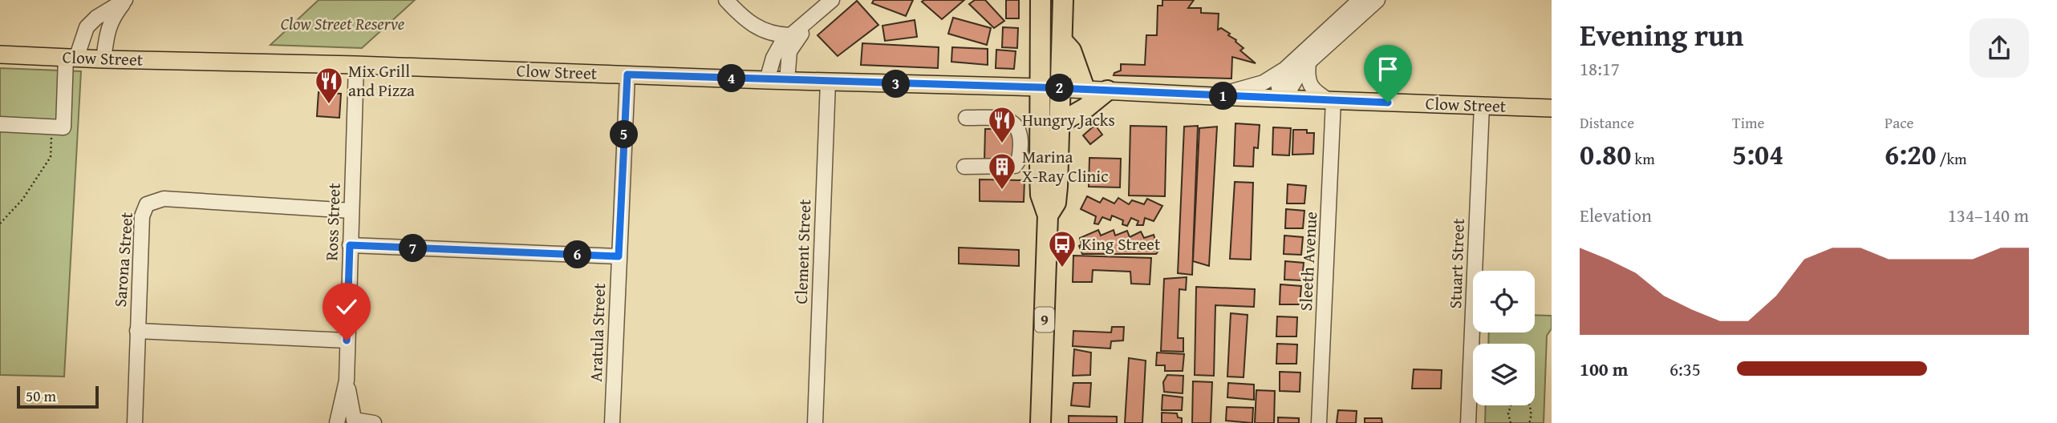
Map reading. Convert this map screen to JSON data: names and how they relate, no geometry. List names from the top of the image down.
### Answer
{
  "streets": {
    "highway": ["9"],
    "main road": ["Clow Street"],
    "street": [
      "Ross Street",
      "Clement Street",
      "Sarona Street",
      "Sleeth Avenue",
      "Stuart Street",
      "Aratula Street"
    ]
  },
  "crossings": [
    ["Clow Street", "Ross Street"],
    ["Clow Street", "Clement Street"],
    ["Clow Street", "Sleeth Avenue"],
    ["Clow Street", "Stuart Street"],
    ["Clow Street", "9"],
    ["Clow Street", "Aratula Street"],
    ["Ross Street", "Sarona Street"]
  ],
  "parks": ["Clow Street Reserve"],
  "places": {
    "restaurant": ["Mix Grill and Pizza", "Hungry Jacks"],
    "building": ["Marina X-Ray Clinic"],
    "bus stop": ["King Street"]
  },
  "scale_bar": "50 m",
  "page": {
    "heading": ["Evening run", "18:17"],
    "pins": [
      "4",
      "3",
      "2",
      "1",
      "5",
      "7",
      "6"
    ],
    "stats": [
      ["Distance", "0.80 km"],
      ["Time", "5:04"],
      ["Pace", "6:20 /km"]
    ],
    "chart": ["Elevation", "134–140 m"],
    "list": [
      {
        "name": "100 m",
        "note": "6:35"
      }
    ],
    "scale": "50 m"
  }
}
